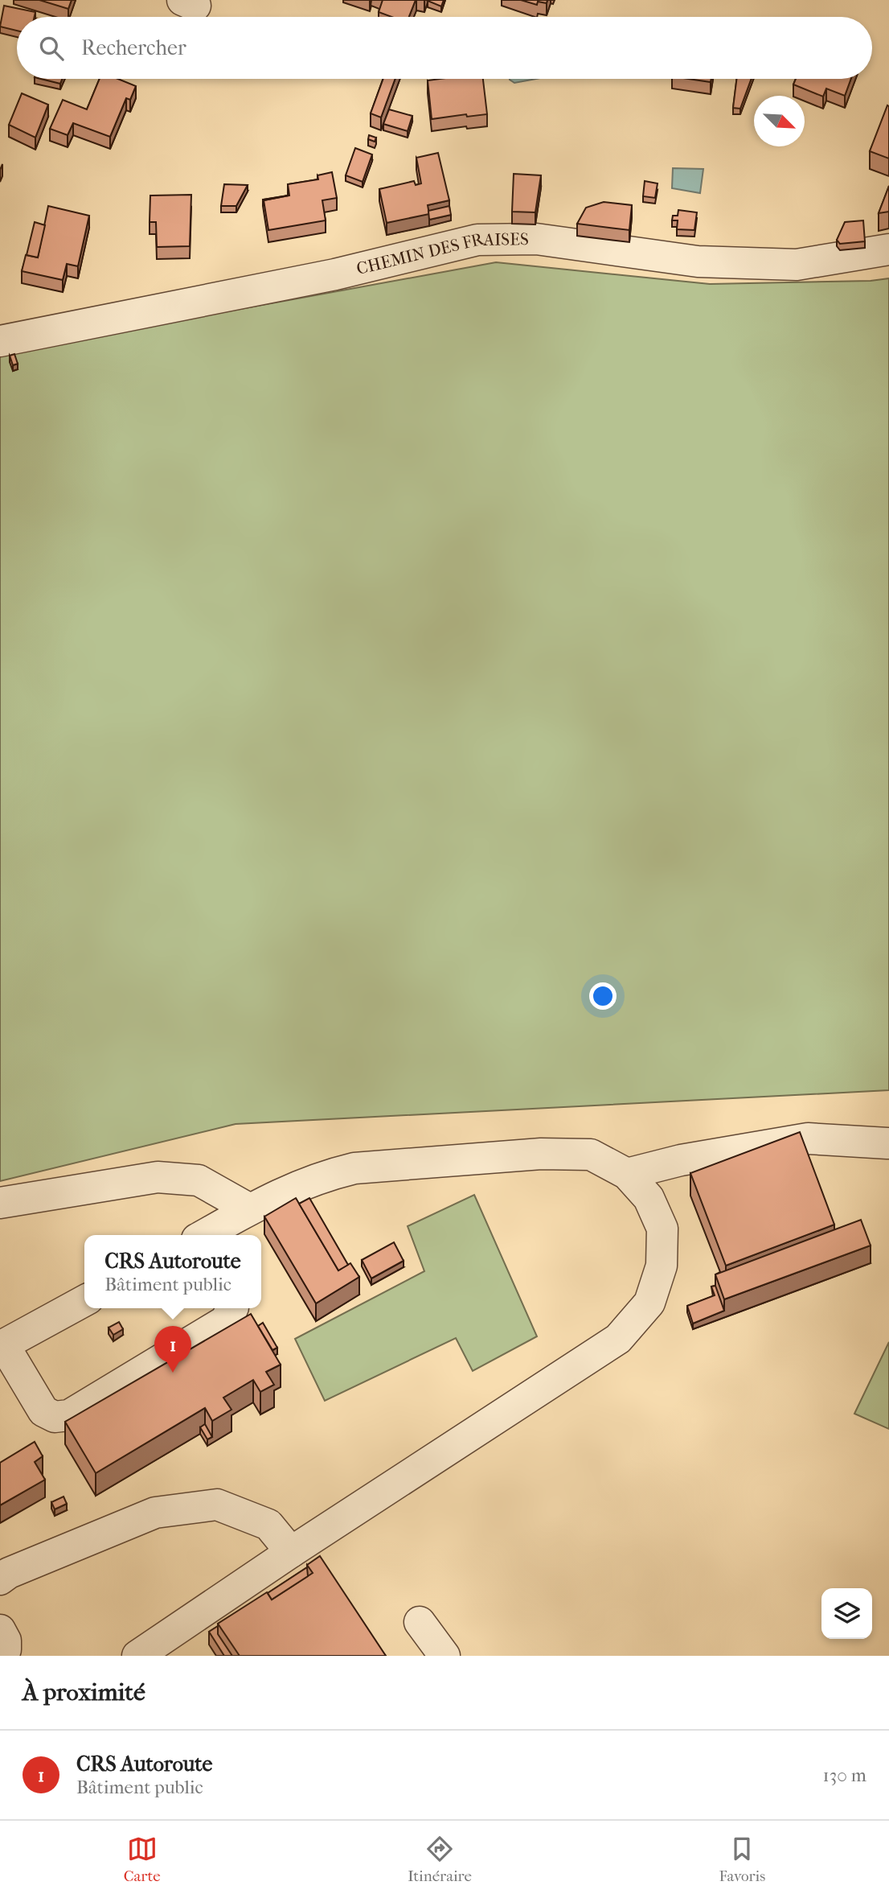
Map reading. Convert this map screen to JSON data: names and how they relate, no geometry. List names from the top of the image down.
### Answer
{
  "streets": {
    "street": ["CHEMIN DES FRAISES"]
  },
  "north": "bottom right",
  "page": {
    "search": "Rechercher",
    "popup": ["CRS Autoroute", "Bâtiment public"],
    "pins": "1",
    "heading": "À proximité",
    "list": [
      {
        "mark": "1",
        "name": "CRS Autoroute",
        "note": "Bâtiment public",
        "value": "130 m"
      }
    ],
    "nav": ["Carte", "Itinéraire", "Favoris"]
  }
}
